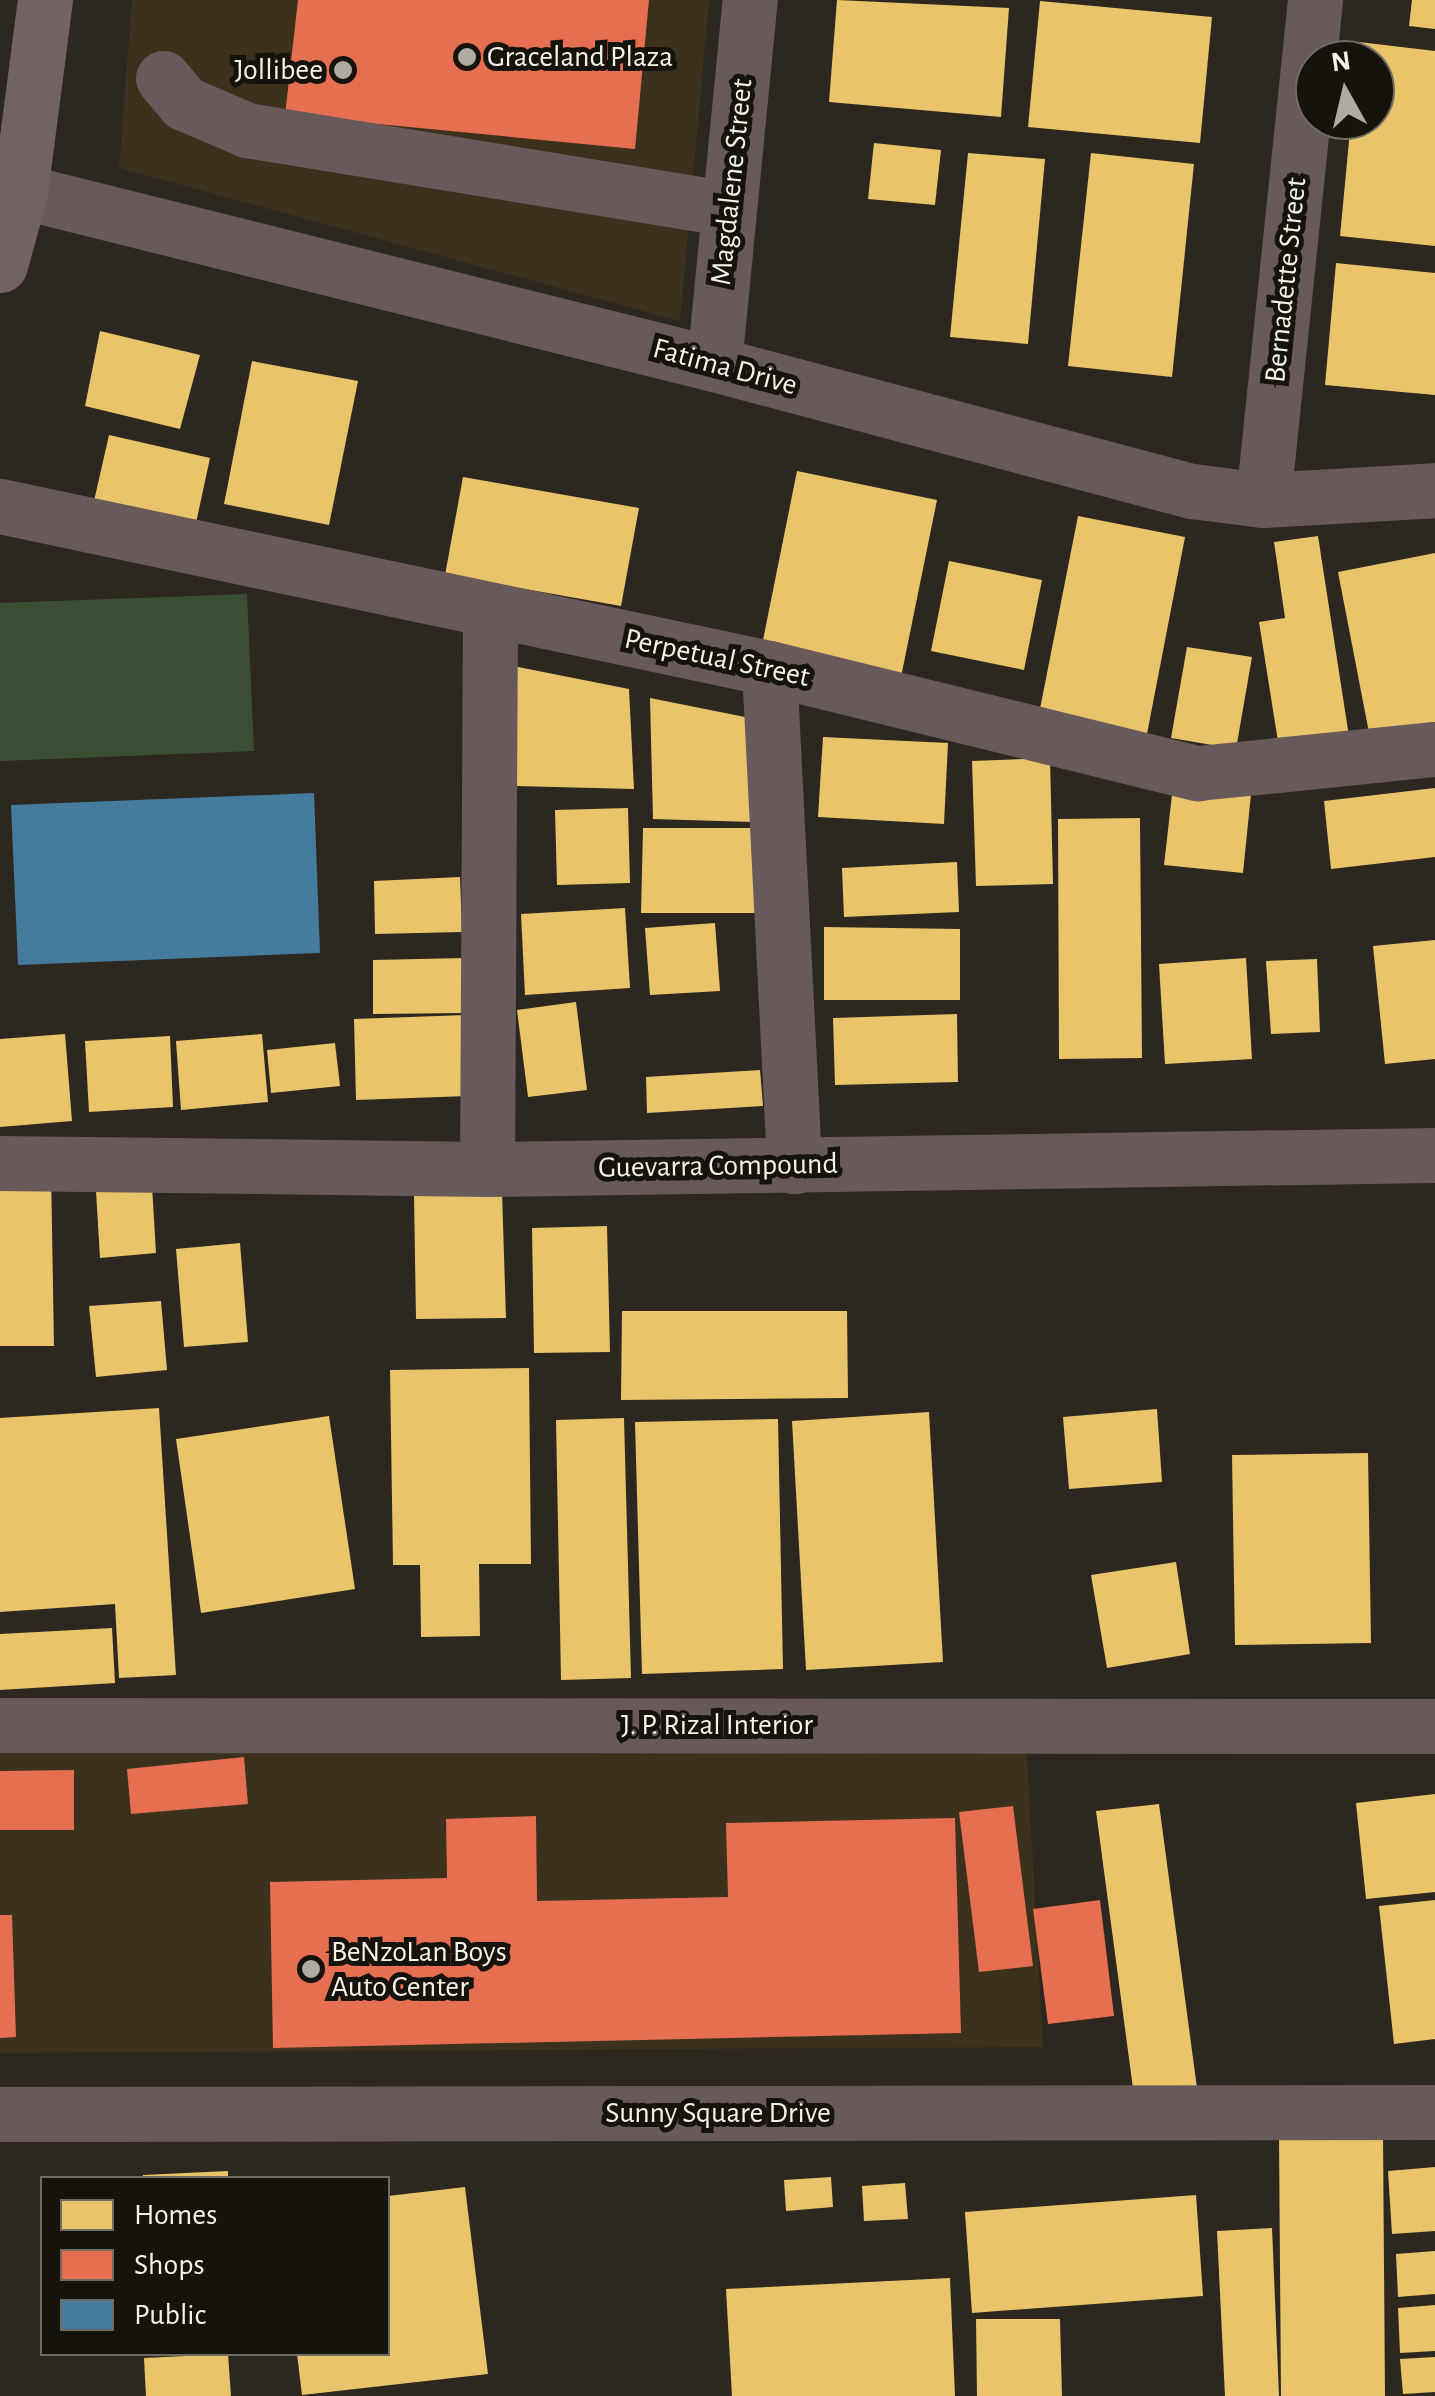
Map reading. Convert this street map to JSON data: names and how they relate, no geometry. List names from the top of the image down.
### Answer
{
  "streets": {
    "street": [
      "Magdalene Street",
      "Bernadette Street",
      "Fatima Drive",
      "Perpetual Street",
      "Guevarra Compound",
      "J. P. Rizal Interior",
      "Sunny Square Drive"
    ]
  },
  "crossings": [
    ["Magdalene Street", "Fatima Drive"],
    ["Bernadette Street", "Fatima Drive"]
  ],
  "places": ["Graceland Plaza", "Jollibee", "BeNzoLan Boys Auto Center"],
  "legend": ["Homes", "Shops", "Public"],
  "north": "top"
}
